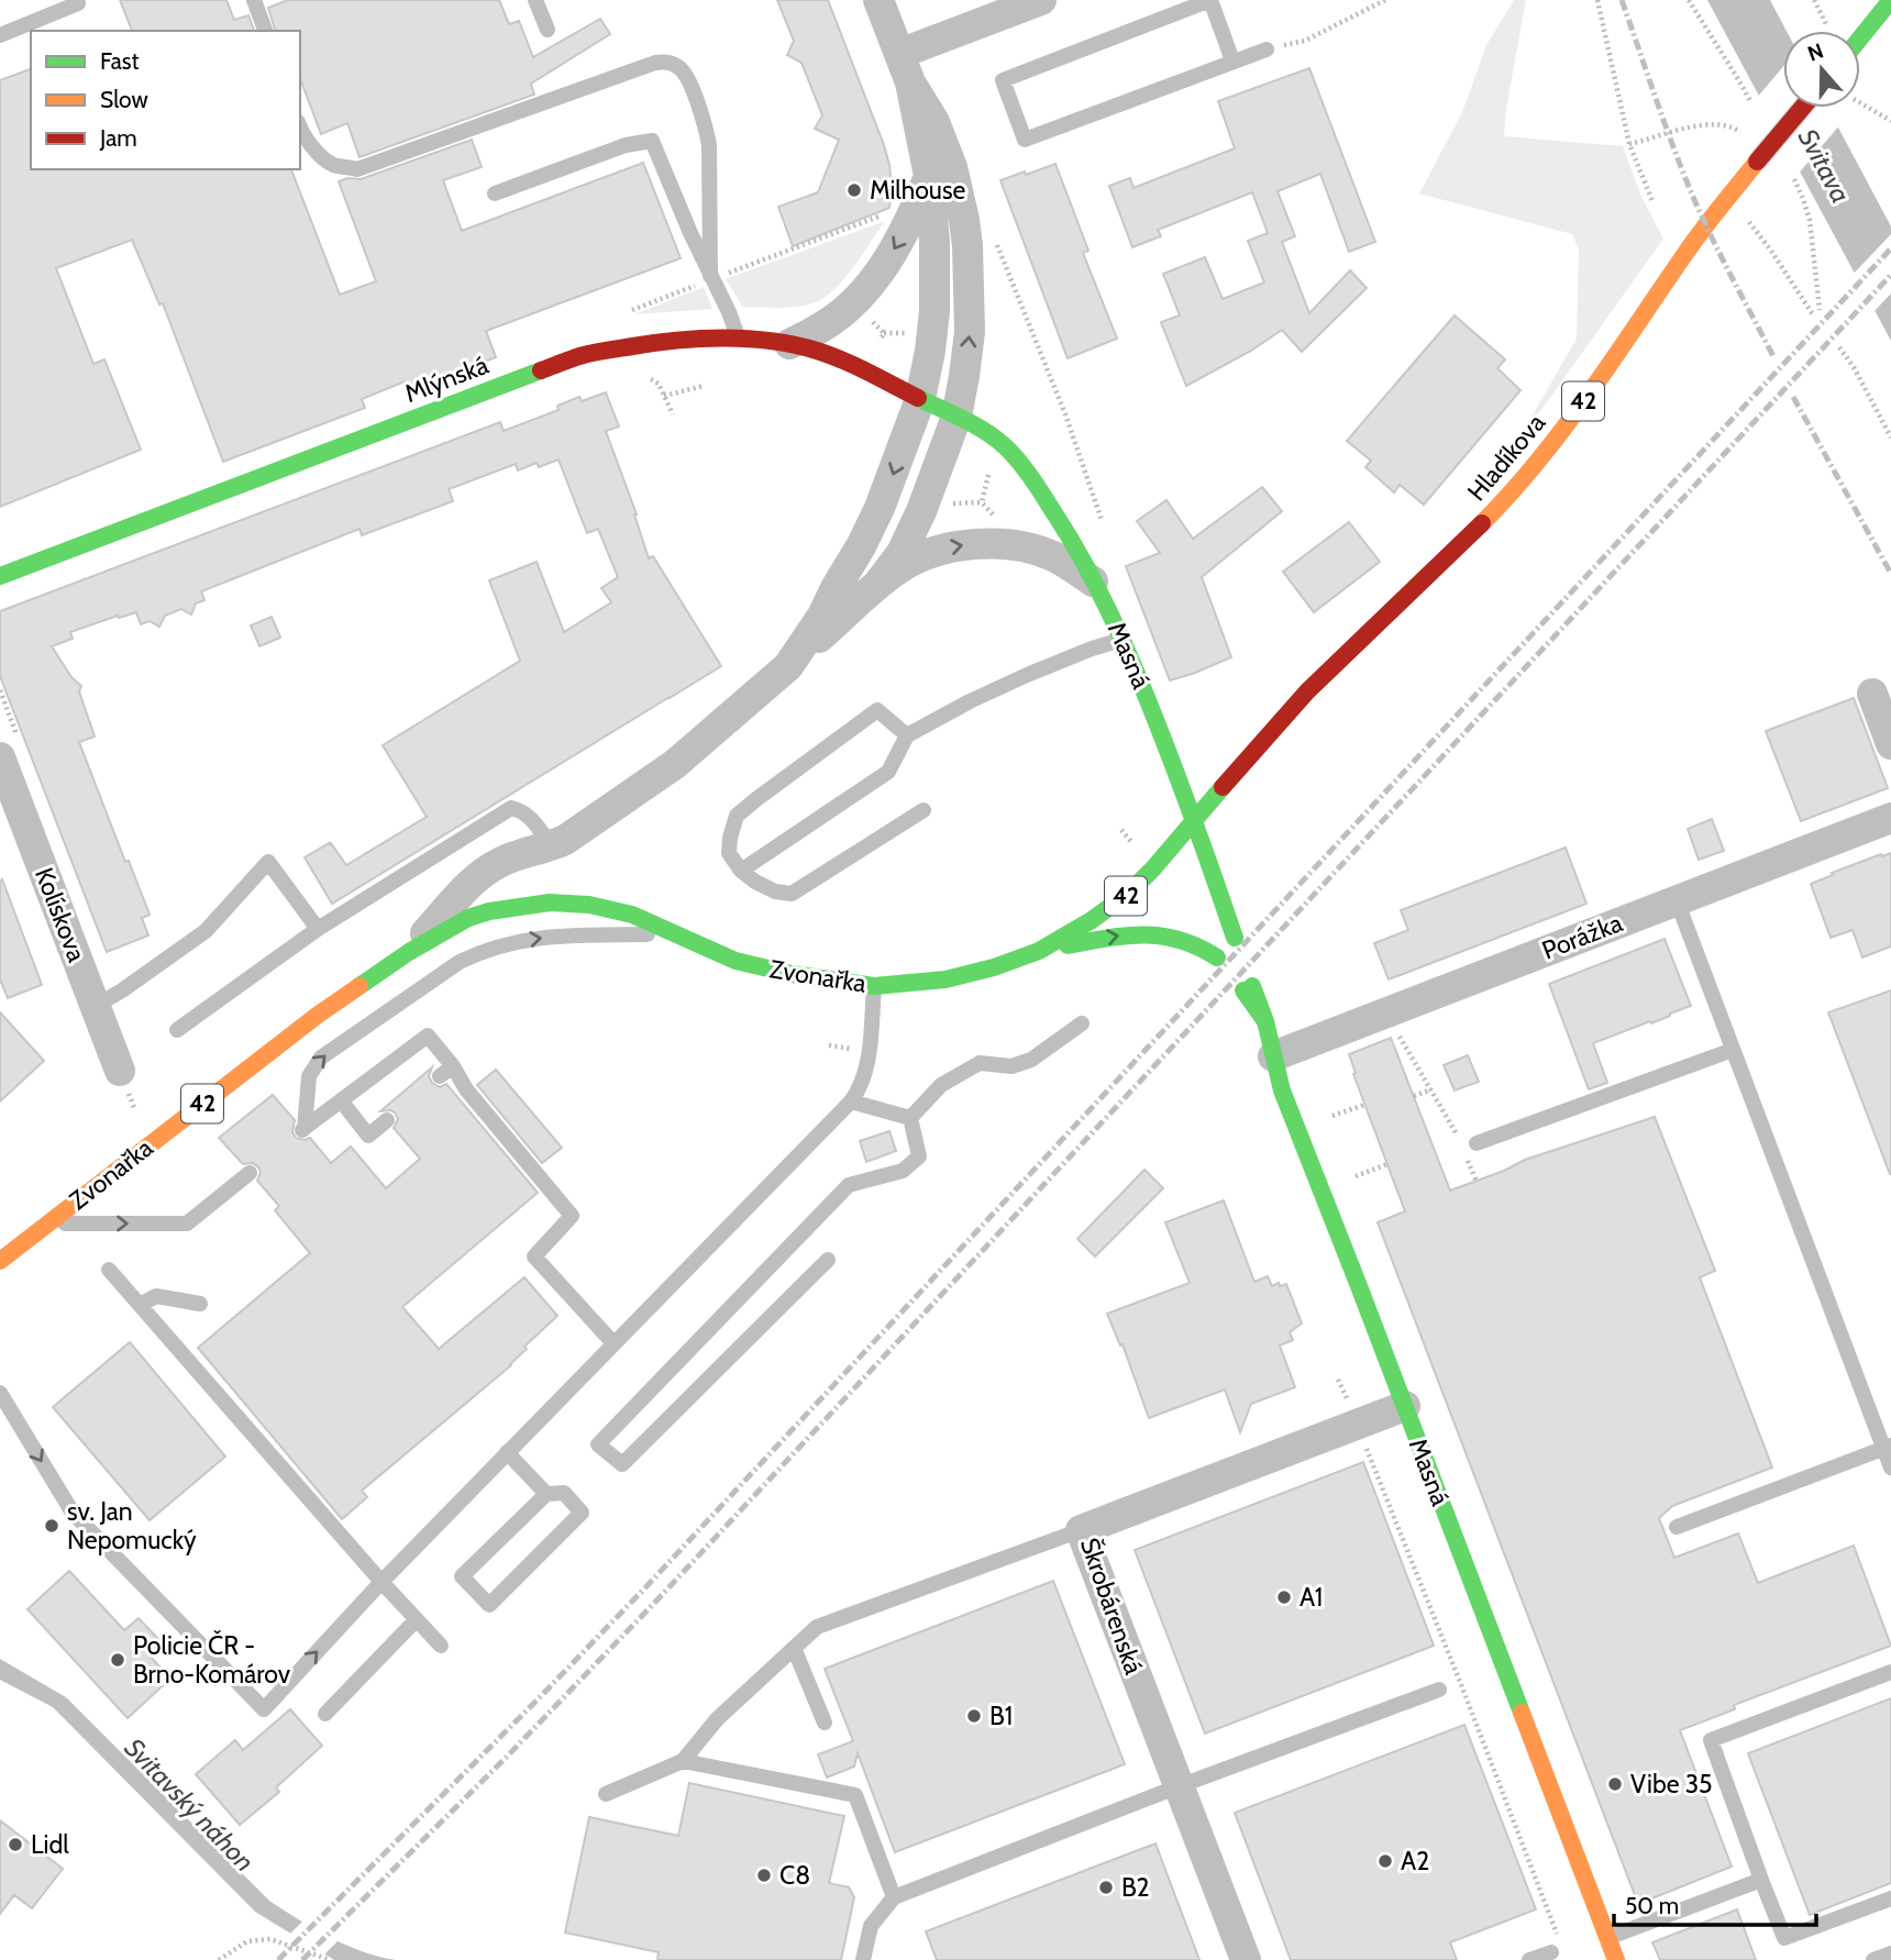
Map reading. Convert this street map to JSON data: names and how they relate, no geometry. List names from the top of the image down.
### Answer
{
  "streets": {
    "main road": [
      "Mlýnská",
      "42",
      "Hladíkova",
      "Masná",
      "Zvonařka"
    ],
    "street": ["Kolískova", "Porážka", "Škrobárenská"]
  },
  "crossings": [
    ["Mlýnská", "Masná"],
    ["Mlýnská", "Zvonařka"],
    ["Hladíkova", "Masná"],
    ["Hladíkova", "Zvonařka"],
    ["Masná", "Porážka"],
    ["Masná", "Zvonařka"],
    ["Masná", "Škrobárenská"]
  ],
  "water": ["Svitava", "Svitavský náhon"],
  "places": [
    "Milhouse",
    "sv. Jan Nepomucký",
    "A1",
    "Policie ČR - Brno-Komárov",
    "B1",
    "Vibe 35",
    "Lidl",
    "A2",
    "C8",
    "B2"
  ],
  "legend": ["Fast", "Slow", "Jam"],
  "scale_bar": "50 m",
  "north": "top"
}
